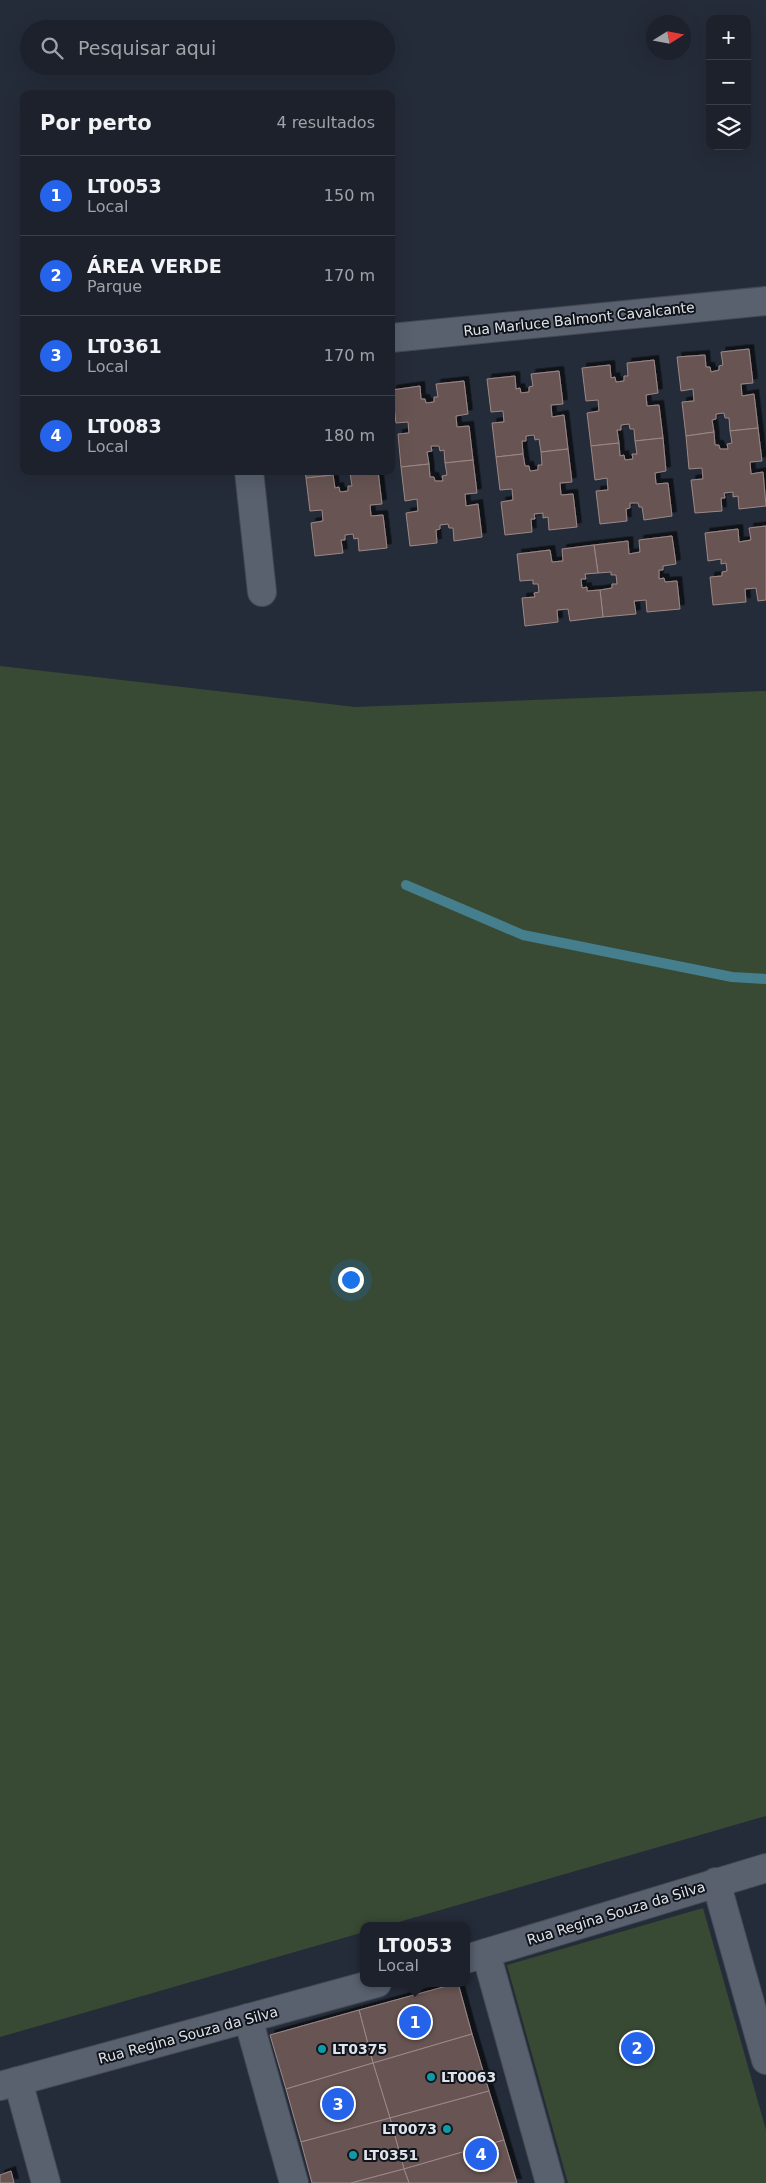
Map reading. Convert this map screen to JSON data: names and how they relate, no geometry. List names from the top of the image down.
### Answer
{
  "streets": {
    "street": ["Rua Marluce Balmont Cavalcante", "Rua Regina Souza da Silva"]
  },
  "places": [
    "LT0375",
    "LT0063",
    "LT0073",
    "LT0351"
  ],
  "north": "right",
  "page": {
    "map_buttons": ["+", "−"],
    "search": "Pesquisar aqui",
    "heading": ["Por perto", "4 resultados"],
    "list": [
      {
        "mark": "1",
        "name": "LT0053",
        "note": "Local",
        "value": "150 m"
      },
      {
        "mark": "2",
        "name": "ÁREA VERDE",
        "note": "Parque",
        "value": "170 m"
      },
      {
        "mark": "3",
        "name": "LT0361",
        "note": "Local",
        "value": "170 m"
      },
      {
        "mark": "4",
        "name": "LT0083",
        "note": "Local",
        "value": "180 m"
      }
    ],
    "popup": ["LT0053", "Local"],
    "pins": [
      "1",
      "2",
      "3",
      "4"
    ]
  }
}
